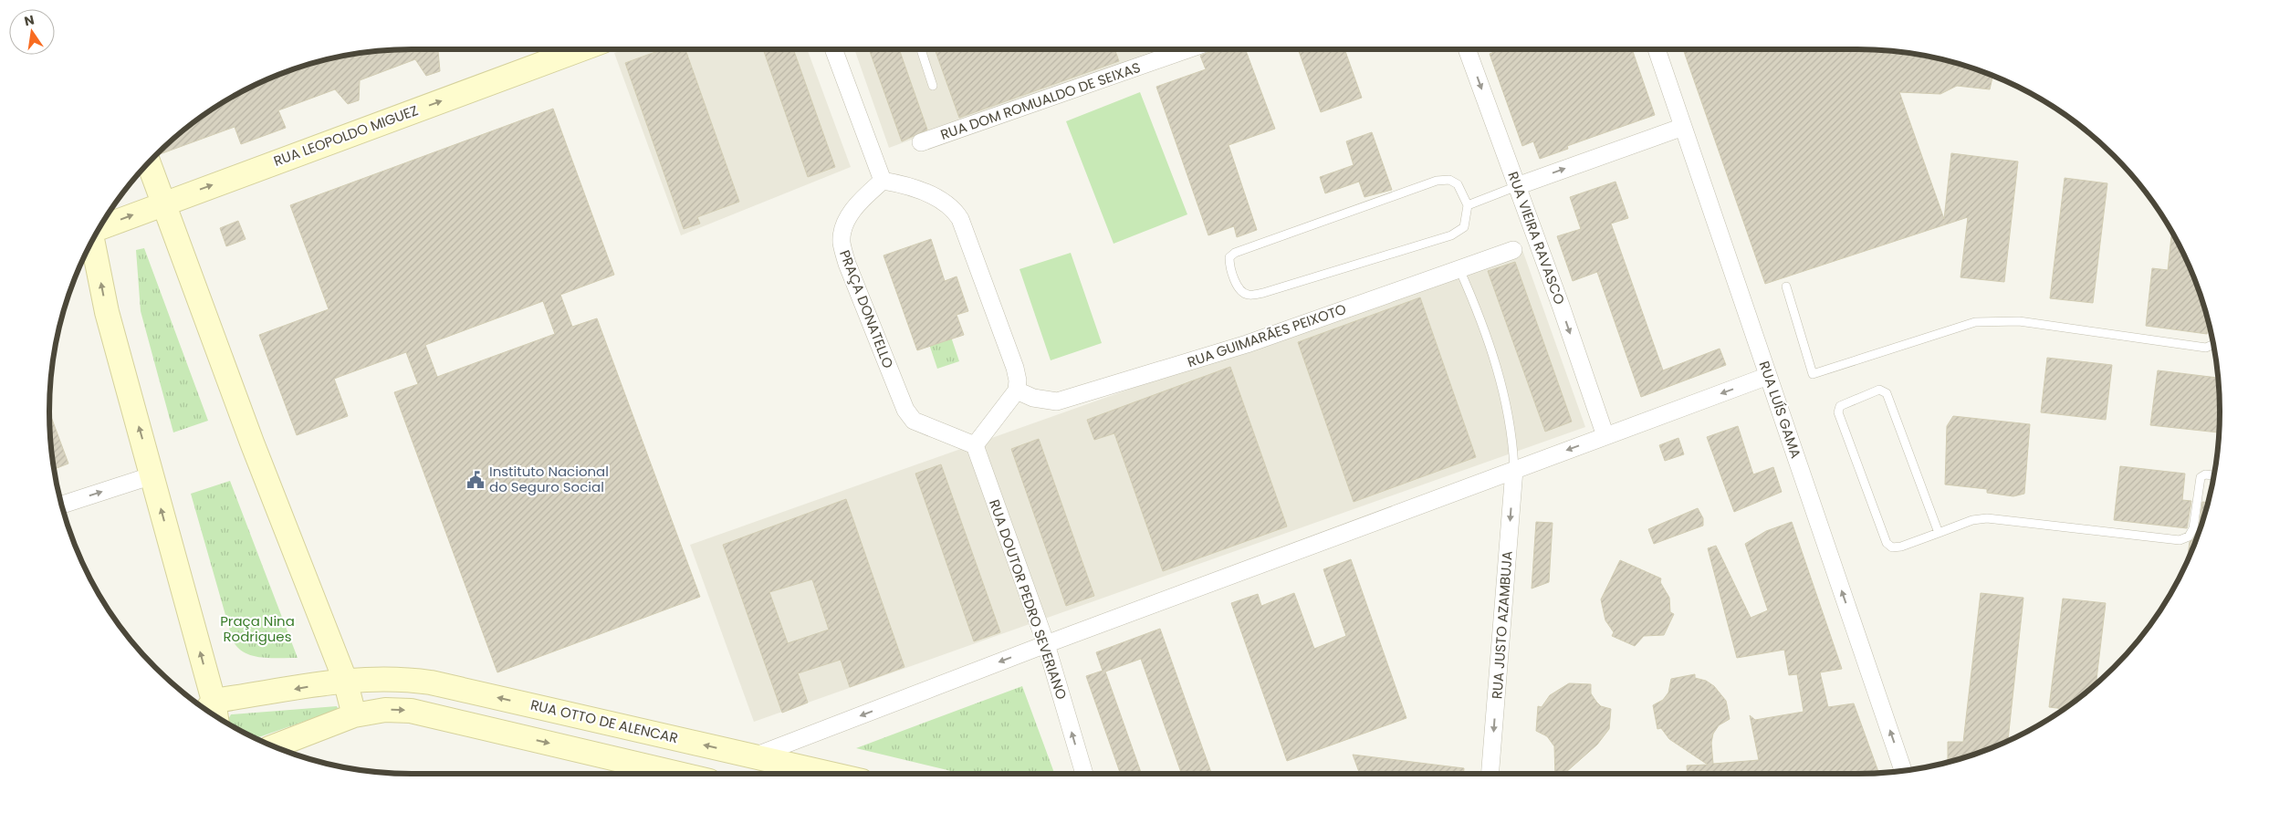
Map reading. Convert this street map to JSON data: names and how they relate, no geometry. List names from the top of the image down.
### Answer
{
  "streets": {
    "main road": ["RUA LEOPOLDO MIGUEZ", "RUA OTTO DE ALENCAR"],
    "street": [
      "RUA DOM ROMUALDO DE SEIXAS",
      "RUA VIEIRA RAVASCO",
      "PRAÇA DONATELLO",
      "RUA GUIMARÃES PEIXOTO",
      "RUA LUÍS GAMA",
      "RUA DOUTOR PEDRO SEVERIANO",
      "RUA JUSTO AZAMBUJA"
    ]
  },
  "crossings": [
    ["PRAÇA DONATELLO", "RUA DOUTOR PEDRO SEVERIANO"]
  ],
  "one_way": [
    "RUA LEOPOLDO MIGUEZ",
    "RUA VIEIRA RAVASCO",
    "RUA LUÍS GAMA",
    "RUA DOUTOR PEDRO SEVERIANO",
    "RUA JUSTO AZAMBUJA"
  ],
  "parks": ["Praça Nina Rodrigues"],
  "places": {
    "public building": ["Instituto Nacional do Seguro Social"]
  },
  "north": "top"
}
